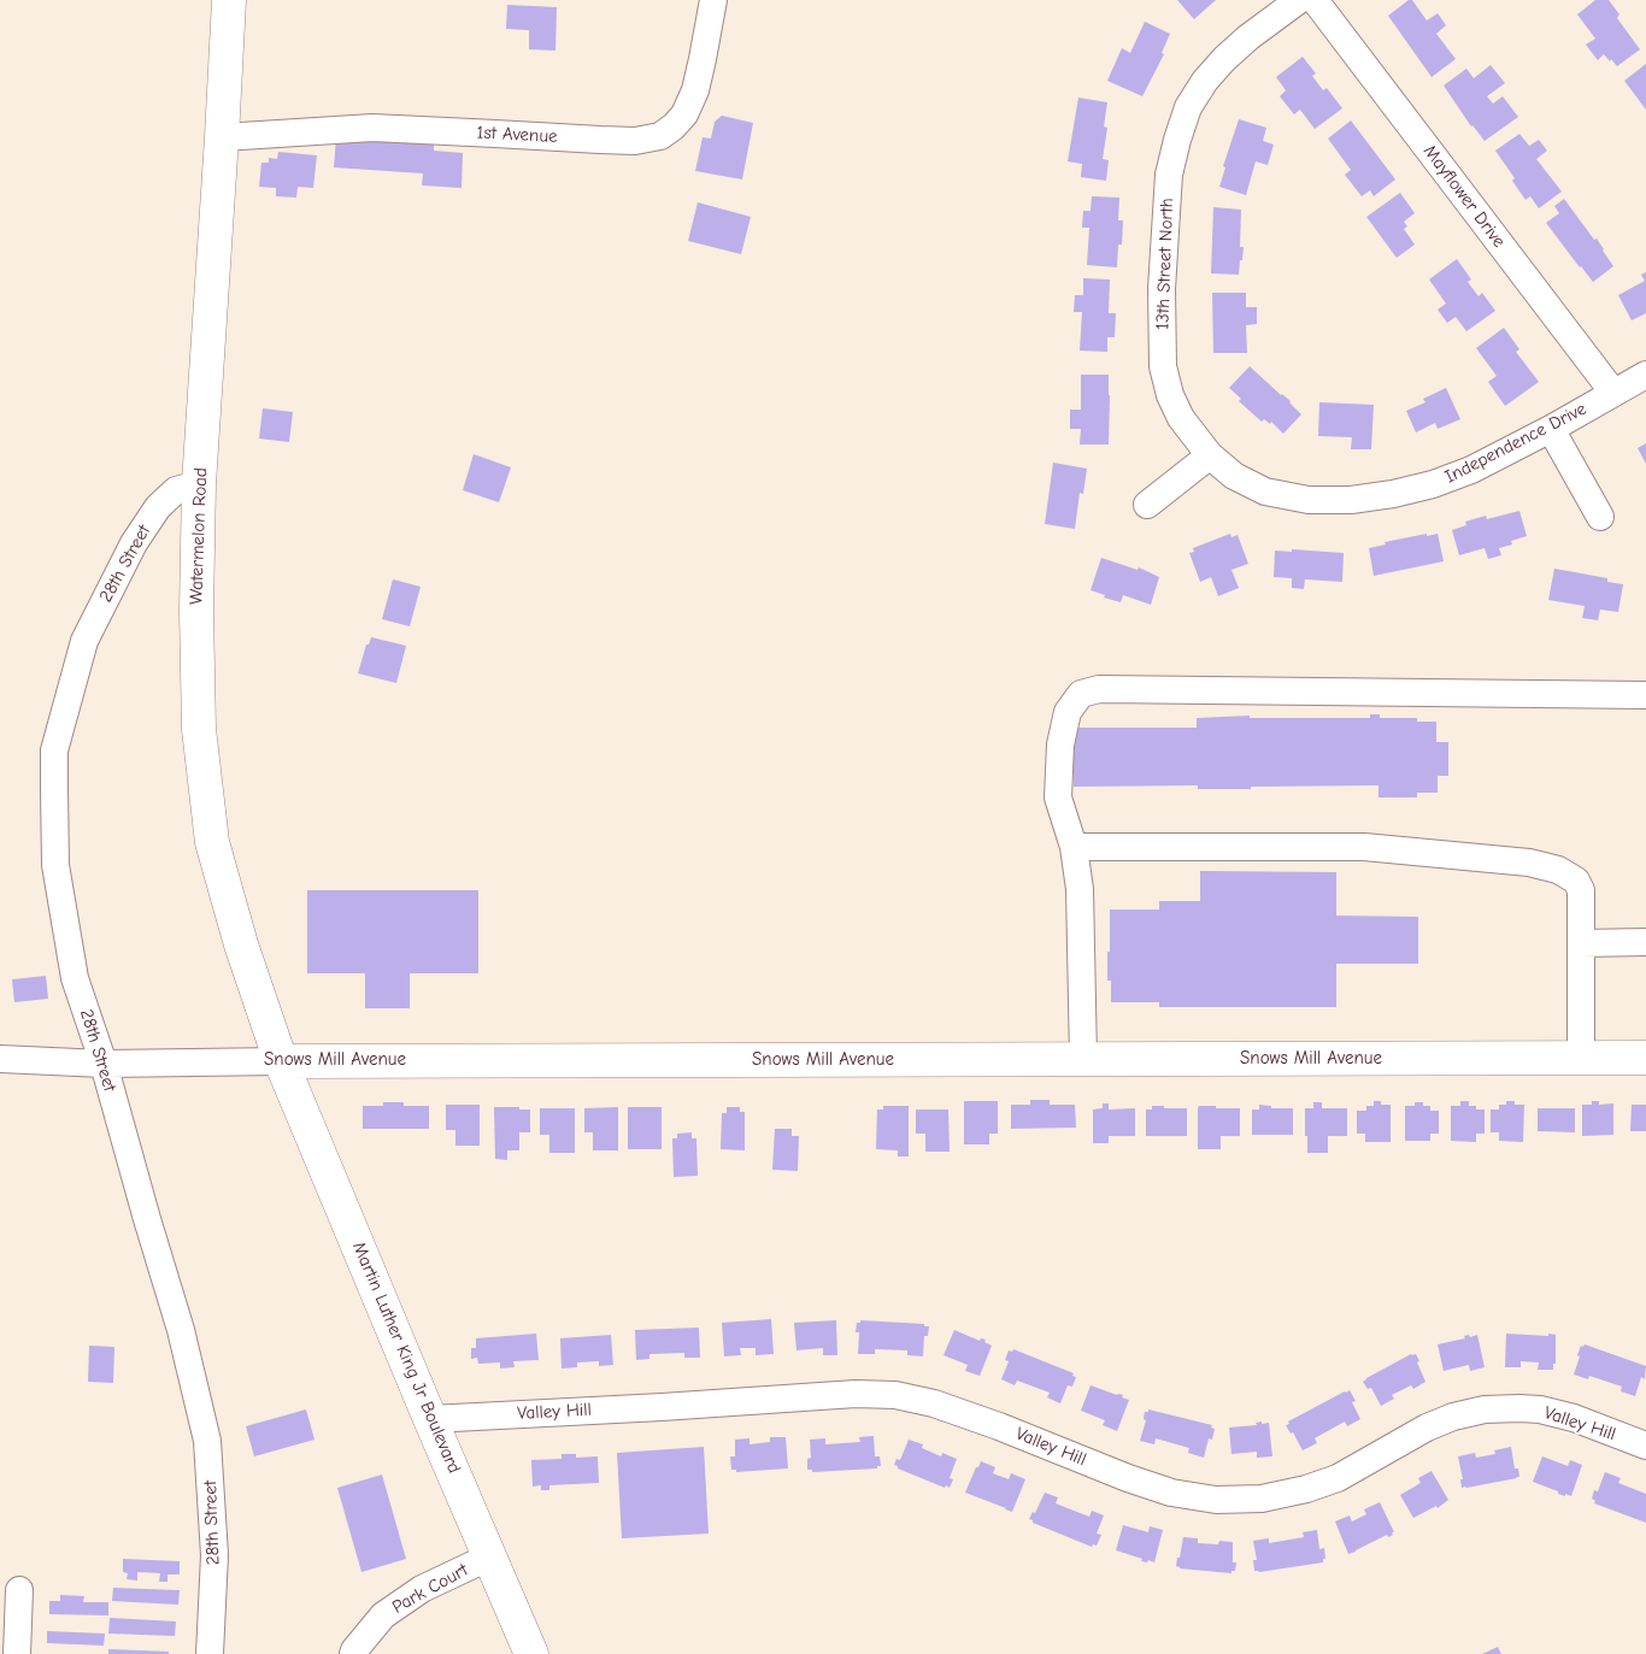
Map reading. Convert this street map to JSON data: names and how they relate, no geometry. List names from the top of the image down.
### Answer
{
  "streets": {
    "main road": ["Watermelon Road", "Snows Mill Avenue", "Martin Luther King Jr Boulevard"],
    "street": [
      "1st Avenue",
      "Mayflower Drive",
      "13th Street North",
      "Independence Drive",
      "28th Street",
      "Valley Hill",
      "Park Court"
    ]
  },
  "crossings": [
    ["1st Avenue", "Watermelon Road"],
    ["Mayflower Drive", "Independence Drive"],
    ["13th Street North", "Independence Drive"],
    ["Watermelon Road", "28th Street"],
    ["Watermelon Road", "Snows Mill Avenue"],
    ["Watermelon Road", "Martin Luther King Jr Boulevard"],
    ["28th Street", "Snows Mill Avenue"],
    ["Snows Mill Avenue", "Martin Luther King Jr Boulevard"],
    ["Martin Luther King Jr Boulevard", "Valley Hill"],
    ["Martin Luther King Jr Boulevard", "Park Court"]
  ]
}
